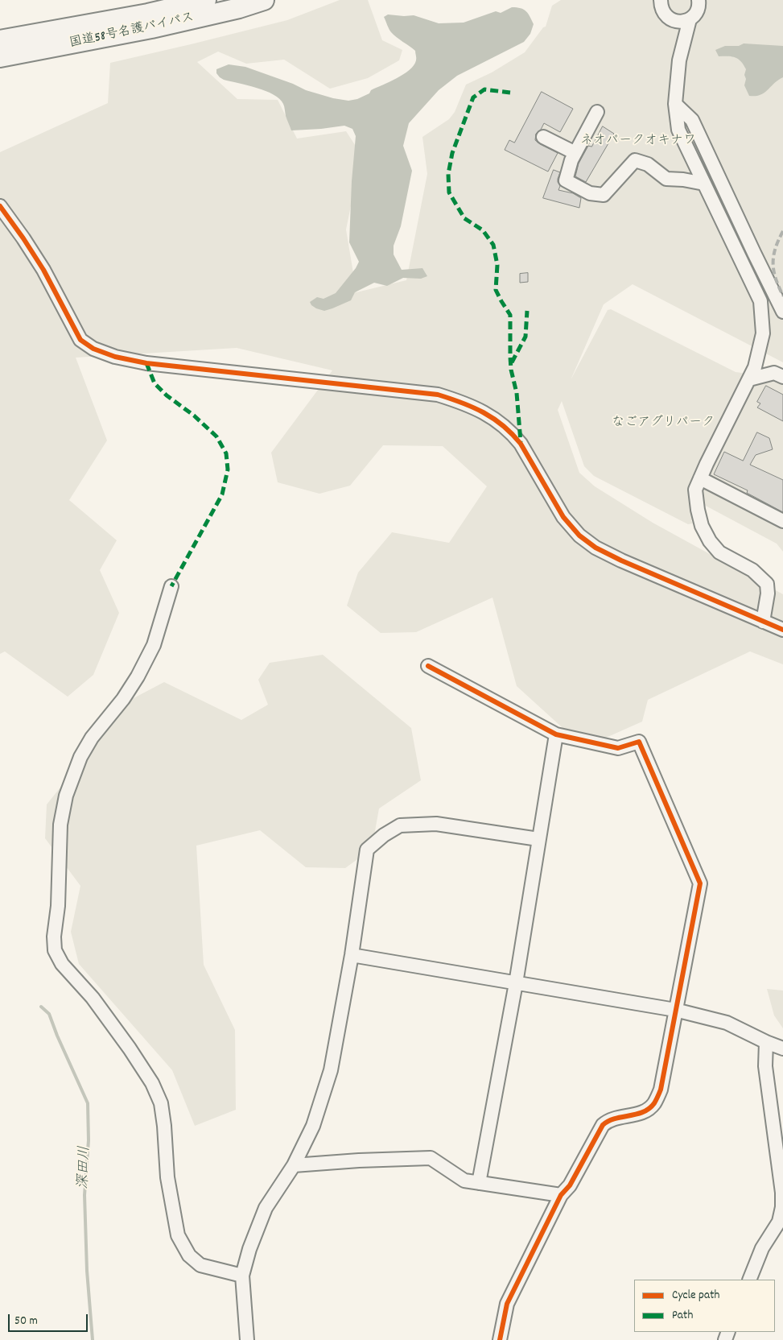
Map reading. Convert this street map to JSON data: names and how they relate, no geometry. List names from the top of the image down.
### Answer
{
  "streets": {
    "highway": ["国道58号名護バイパス"]
  },
  "water": ["深田川"],
  "parks": ["ネオパークオキナワ", "なごアグリパーク"],
  "legend": ["Cycle path", "Path"],
  "scale_bar": "50 m"
}
